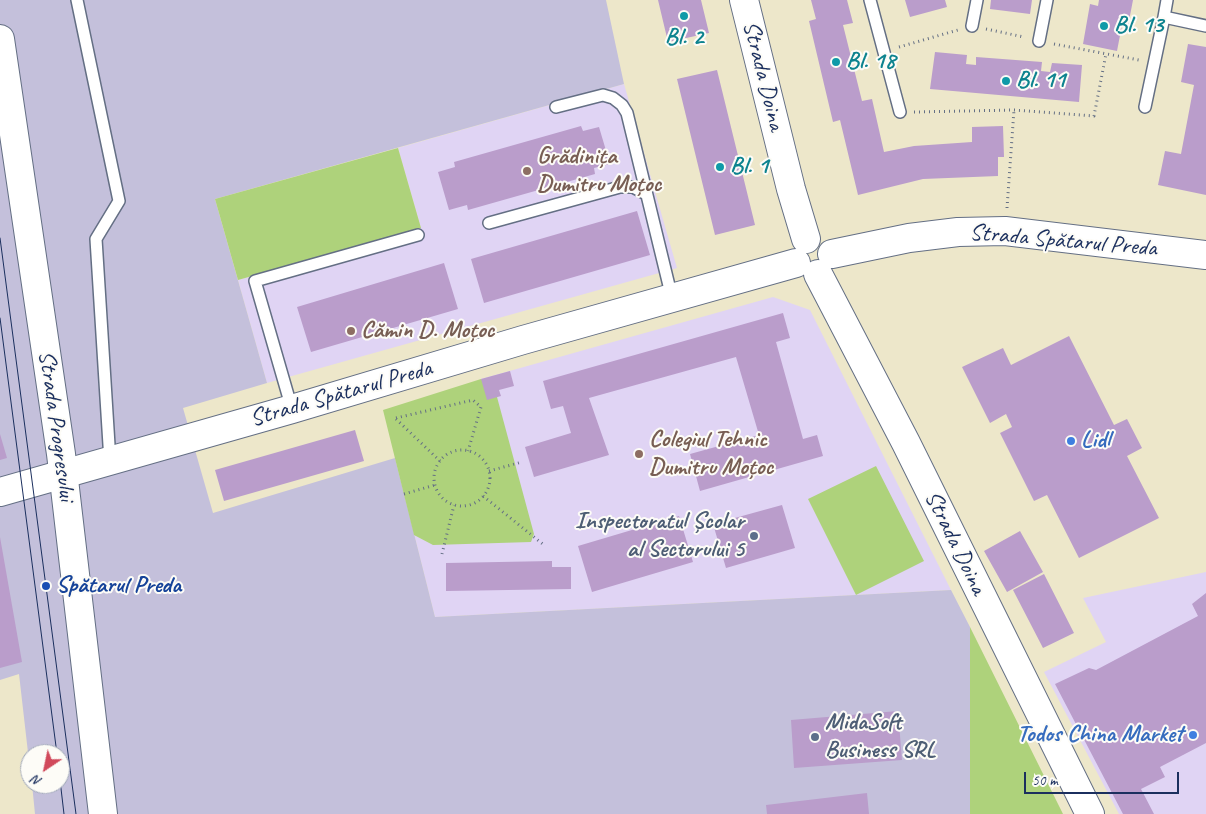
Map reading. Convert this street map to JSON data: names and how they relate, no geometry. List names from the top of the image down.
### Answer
{
  "streets": {
    "street": ["Strada Doina", "Strada Spătarul Preda", "Strada Progresului"]
  },
  "crossings": [
    ["Strada Doina", "Strada Spătarul Preda"],
    ["Strada Spătarul Preda", "Strada Progresului"]
  ],
  "places": [
    "Bl. 2",
    "Bl. 13",
    "Bl. 18",
    "Bl. 11",
    "Bl. 1",
    "Grădinița Dumitru Moțoc",
    "Cămin D. Moțoc",
    "Lidl",
    "Colegiul Tehnic Dumitru Moțoc",
    "Inspectoratul Școlar al Sectorului 5",
    "Spătarul Preda",
    "Todos China Market",
    "MidaSoft Business SRL"
  ],
  "scale_bar": "50 m",
  "north": "bottom left"
}
